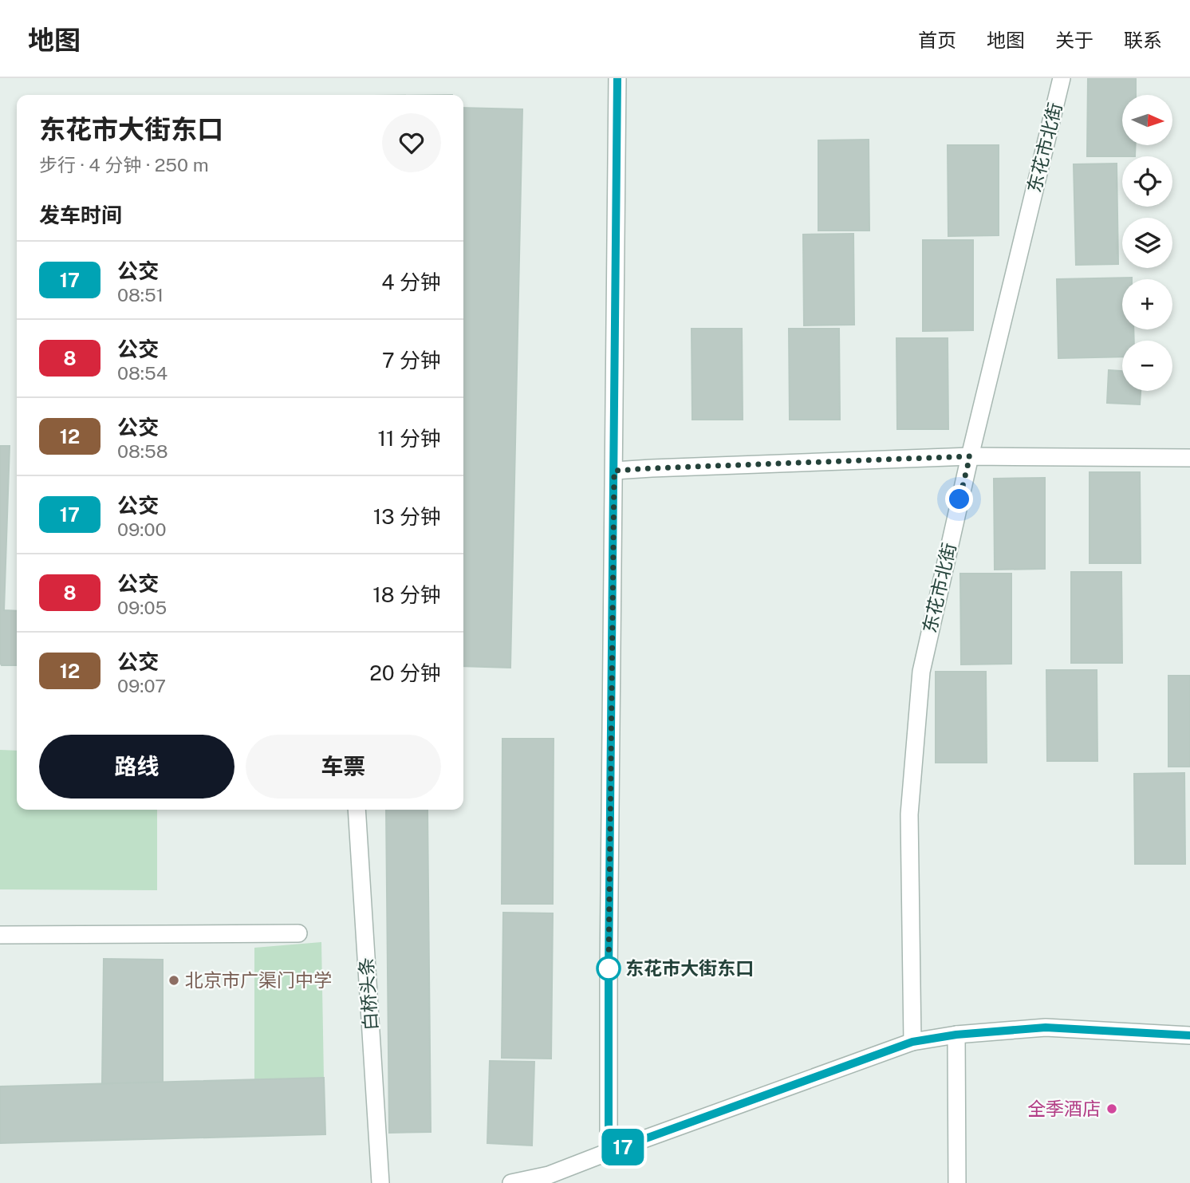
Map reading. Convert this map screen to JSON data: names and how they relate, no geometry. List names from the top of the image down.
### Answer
{
  "streets": {
    "street": ["东花市北街", "白桥头条"]
  },
  "places": ["东花市大街东口", "北京市广渠门中学", "全季酒店"],
  "lines": ["bus line 17"],
  "north": "right",
  "page": {
    "header": "地图",
    "nav": [
      "首页",
      "地图",
      "关于",
      "联系"
    ],
    "on_map": "17",
    "map_buttons": ["+", "−"],
    "heading": [
      ["东花市大街东口", "步行 · 4 分钟 · 250 m"],
      "发车时间"
    ],
    "list": [
      {
        "mark": "17",
        "name": "公交",
        "note": "08:51",
        "value": "4 分钟"
      },
      {
        "mark": "8",
        "name": "公交",
        "note": "08:54",
        "value": "7 分钟"
      },
      {
        "mark": "12",
        "name": "公交",
        "note": "08:58",
        "value": "11 分钟"
      },
      {
        "mark": "17",
        "name": "公交",
        "note": "09:00",
        "value": "13 分钟"
      },
      {
        "mark": "8",
        "name": "公交",
        "note": "09:05",
        "value": "18 分钟"
      },
      {
        "mark": "12",
        "name": "公交",
        "note": "09:07",
        "value": "20 分钟"
      }
    ],
    "buttons": ["路线", "车票"]
  }
}
